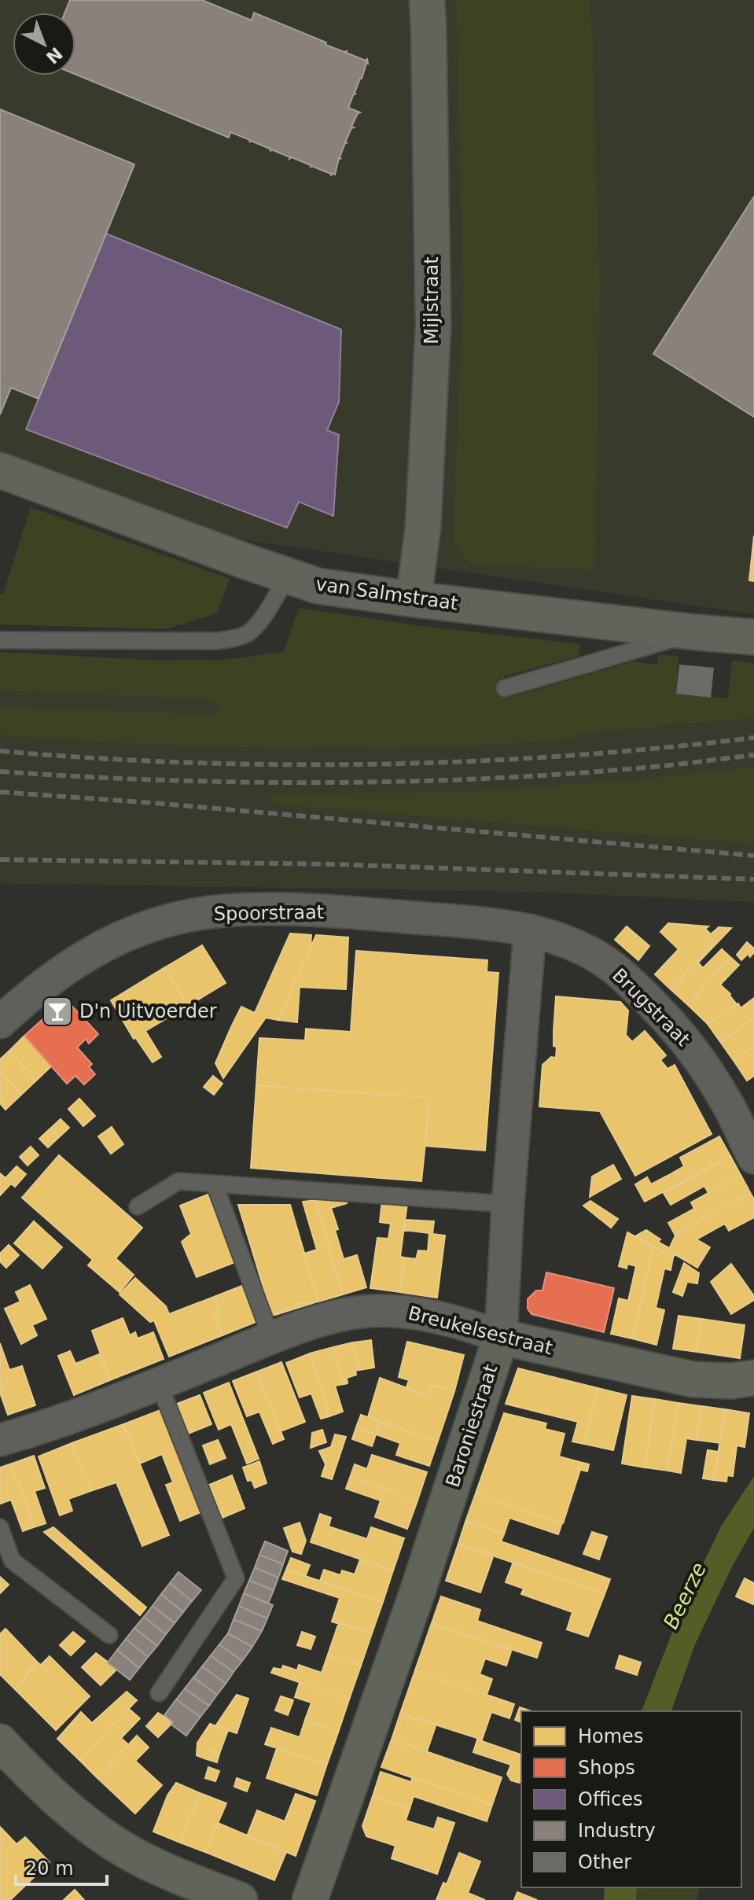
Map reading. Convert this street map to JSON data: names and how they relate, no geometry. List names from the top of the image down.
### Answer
{
  "streets": {
    "street": [
      "Mijlstraat",
      "van Salmstraat",
      "Spoorstraat",
      "Brugstraat",
      "Breukelsestraat",
      "Baroniestraat"
    ]
  },
  "crossings": [
    ["Mijlstraat", "van Salmstraat"],
    ["Spoorstraat", "Brugstraat"],
    ["Spoorstraat", "Baroniestraat"],
    ["Brugstraat", "Baroniestraat"],
    ["Breukelsestraat", "Baroniestraat"]
  ],
  "water": ["Beerze"],
  "places": {
    "bar": ["D'n Uitvoerder"]
  },
  "legend": [
    "Homes",
    "Shops",
    "Offices",
    "Industry",
    "Other"
  ],
  "scale_bar": "20 m",
  "north": "bottom right"
}
